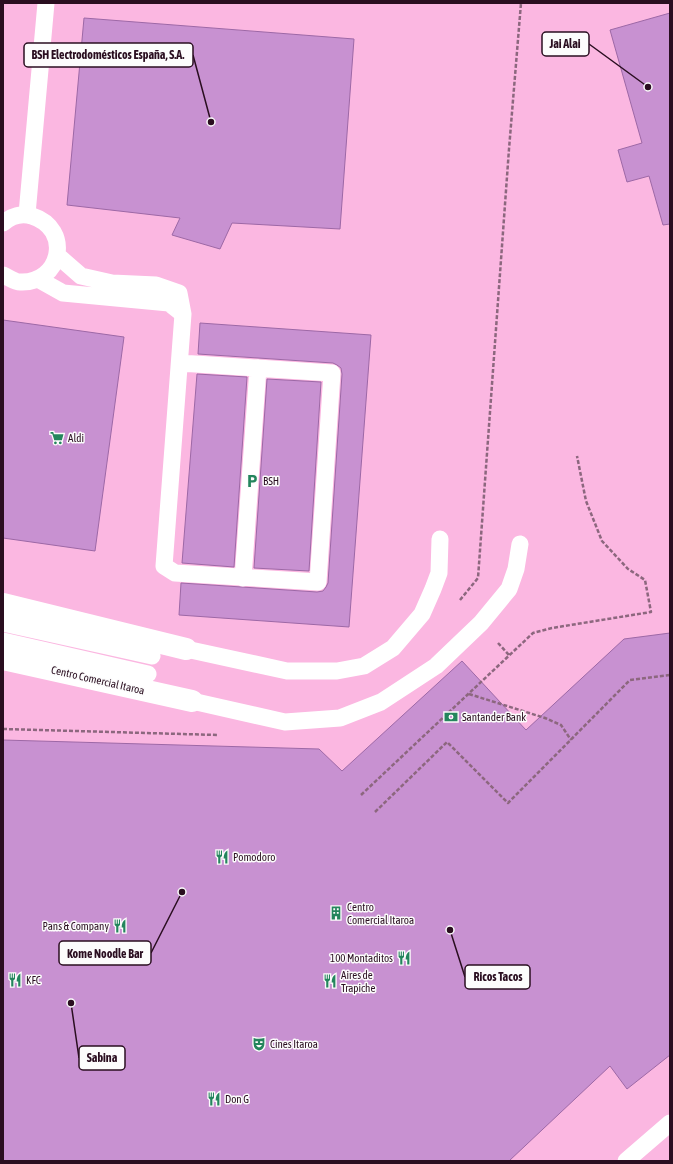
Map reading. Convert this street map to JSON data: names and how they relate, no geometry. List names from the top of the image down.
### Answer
{
  "streets": {
    "street": ["Centro Comercial Itaroa"]
  },
  "places": {
    "other": [
      "Jai Alai",
      "BSH Electrodomésticos España, S.A.",
      "Kome Noodle Bar",
      "Ricos Tacos",
      "Sabina"
    ],
    "supermarket": ["Aldi"],
    "parking": ["BSH"],
    "bank": ["Santander Bank"],
    "restaurant": [
      "Pomodoro",
      "Pans & Company",
      "100 Montaditos",
      "KFC",
      "Aires de Trapiche",
      "Don G"
    ],
    "building": ["Centro Comercial Itaroa"],
    "theatre": ["Cines Itaroa"]
  }
}
